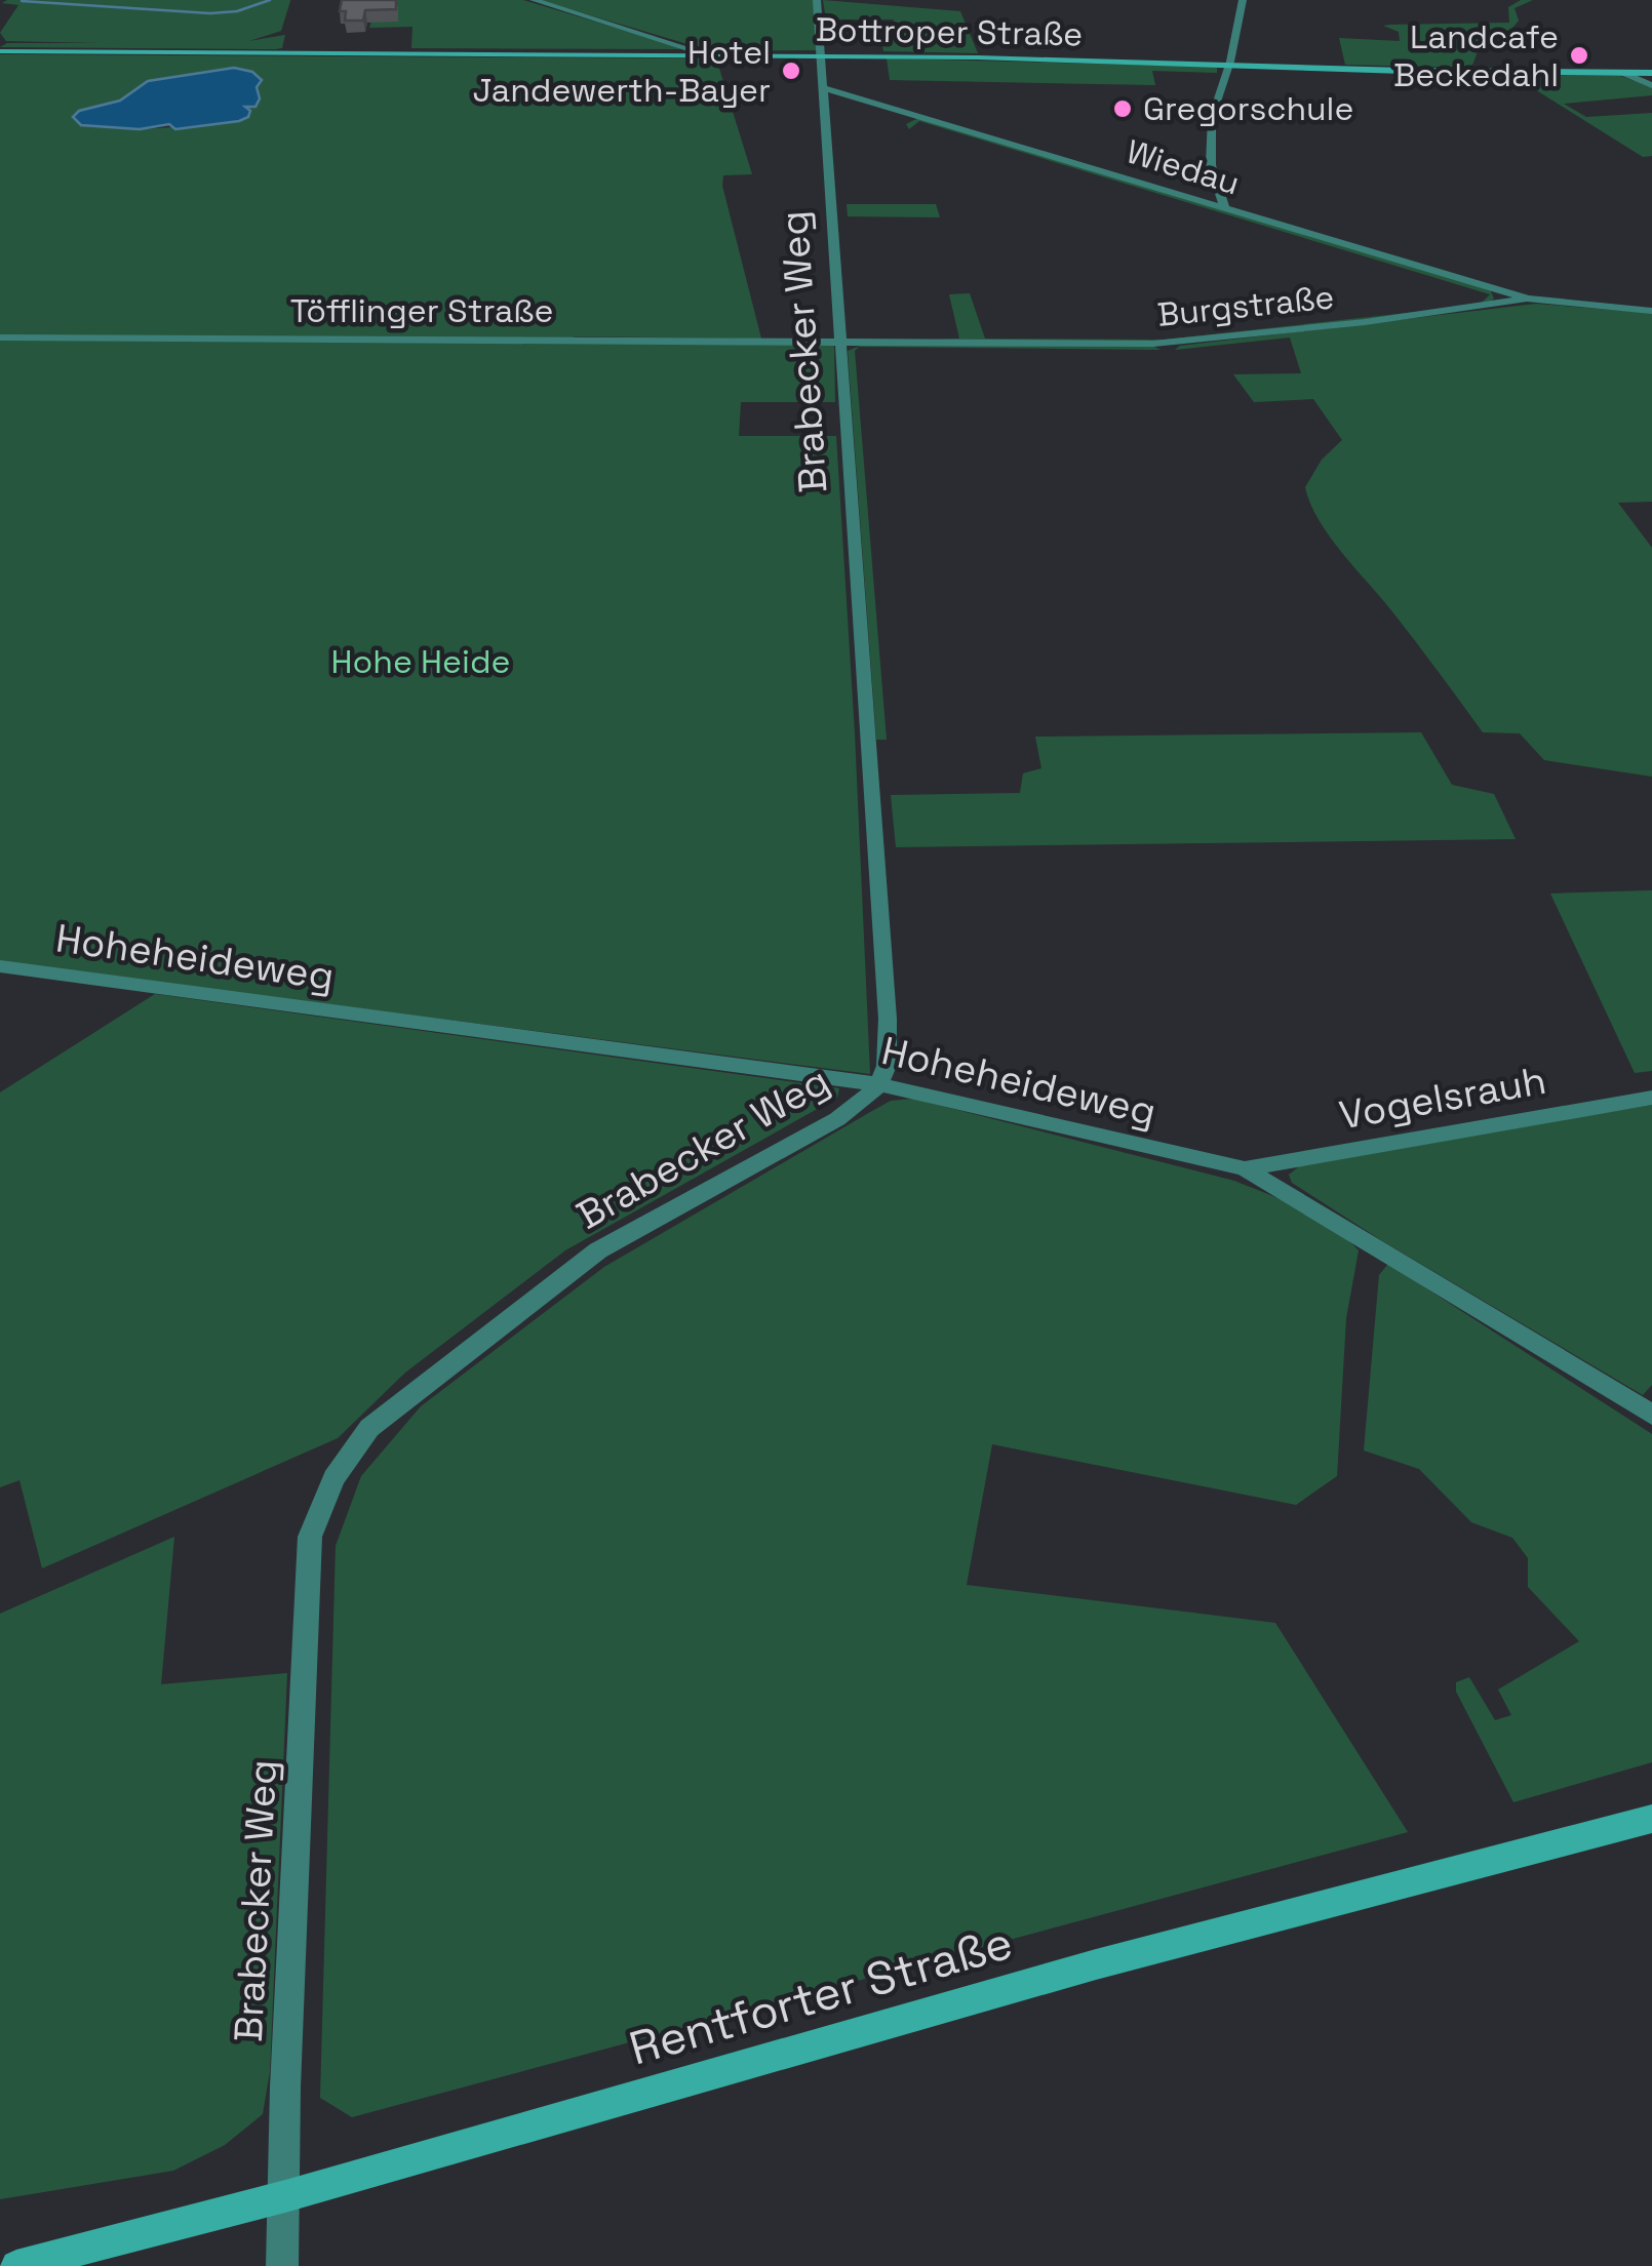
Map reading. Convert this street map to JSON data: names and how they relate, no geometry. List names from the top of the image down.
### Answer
{
  "streets": {
    "main road": ["Bottroper Straße", "Rentforter Straße"],
    "street": [
      "Wiedau",
      "Burgstraße",
      "Töfflinger Straße",
      "Brabecker Weg",
      "Hoheheideweg",
      "Vogelsrauh"
    ]
  },
  "crossings": [
    ["Bottroper Straße", "Brabecker Weg"],
    ["Wiedau", "Burgstraße"],
    ["Wiedau", "Brabecker Weg"],
    ["Burgstraße", "Töfflinger Straße"],
    ["Burgstraße", "Brabecker Weg"],
    ["Töfflinger Straße", "Brabecker Weg"],
    ["Brabecker Weg", "Hoheheideweg"],
    ["Brabecker Weg", "Rentforter Straße"],
    ["Hoheheideweg", "Vogelsrauh"]
  ],
  "parks": ["Hohe Heide"],
  "places": ["Landcafe Beckedahl", "Hotel Jandewerth-Bayer", "Gregorschule"]
}
